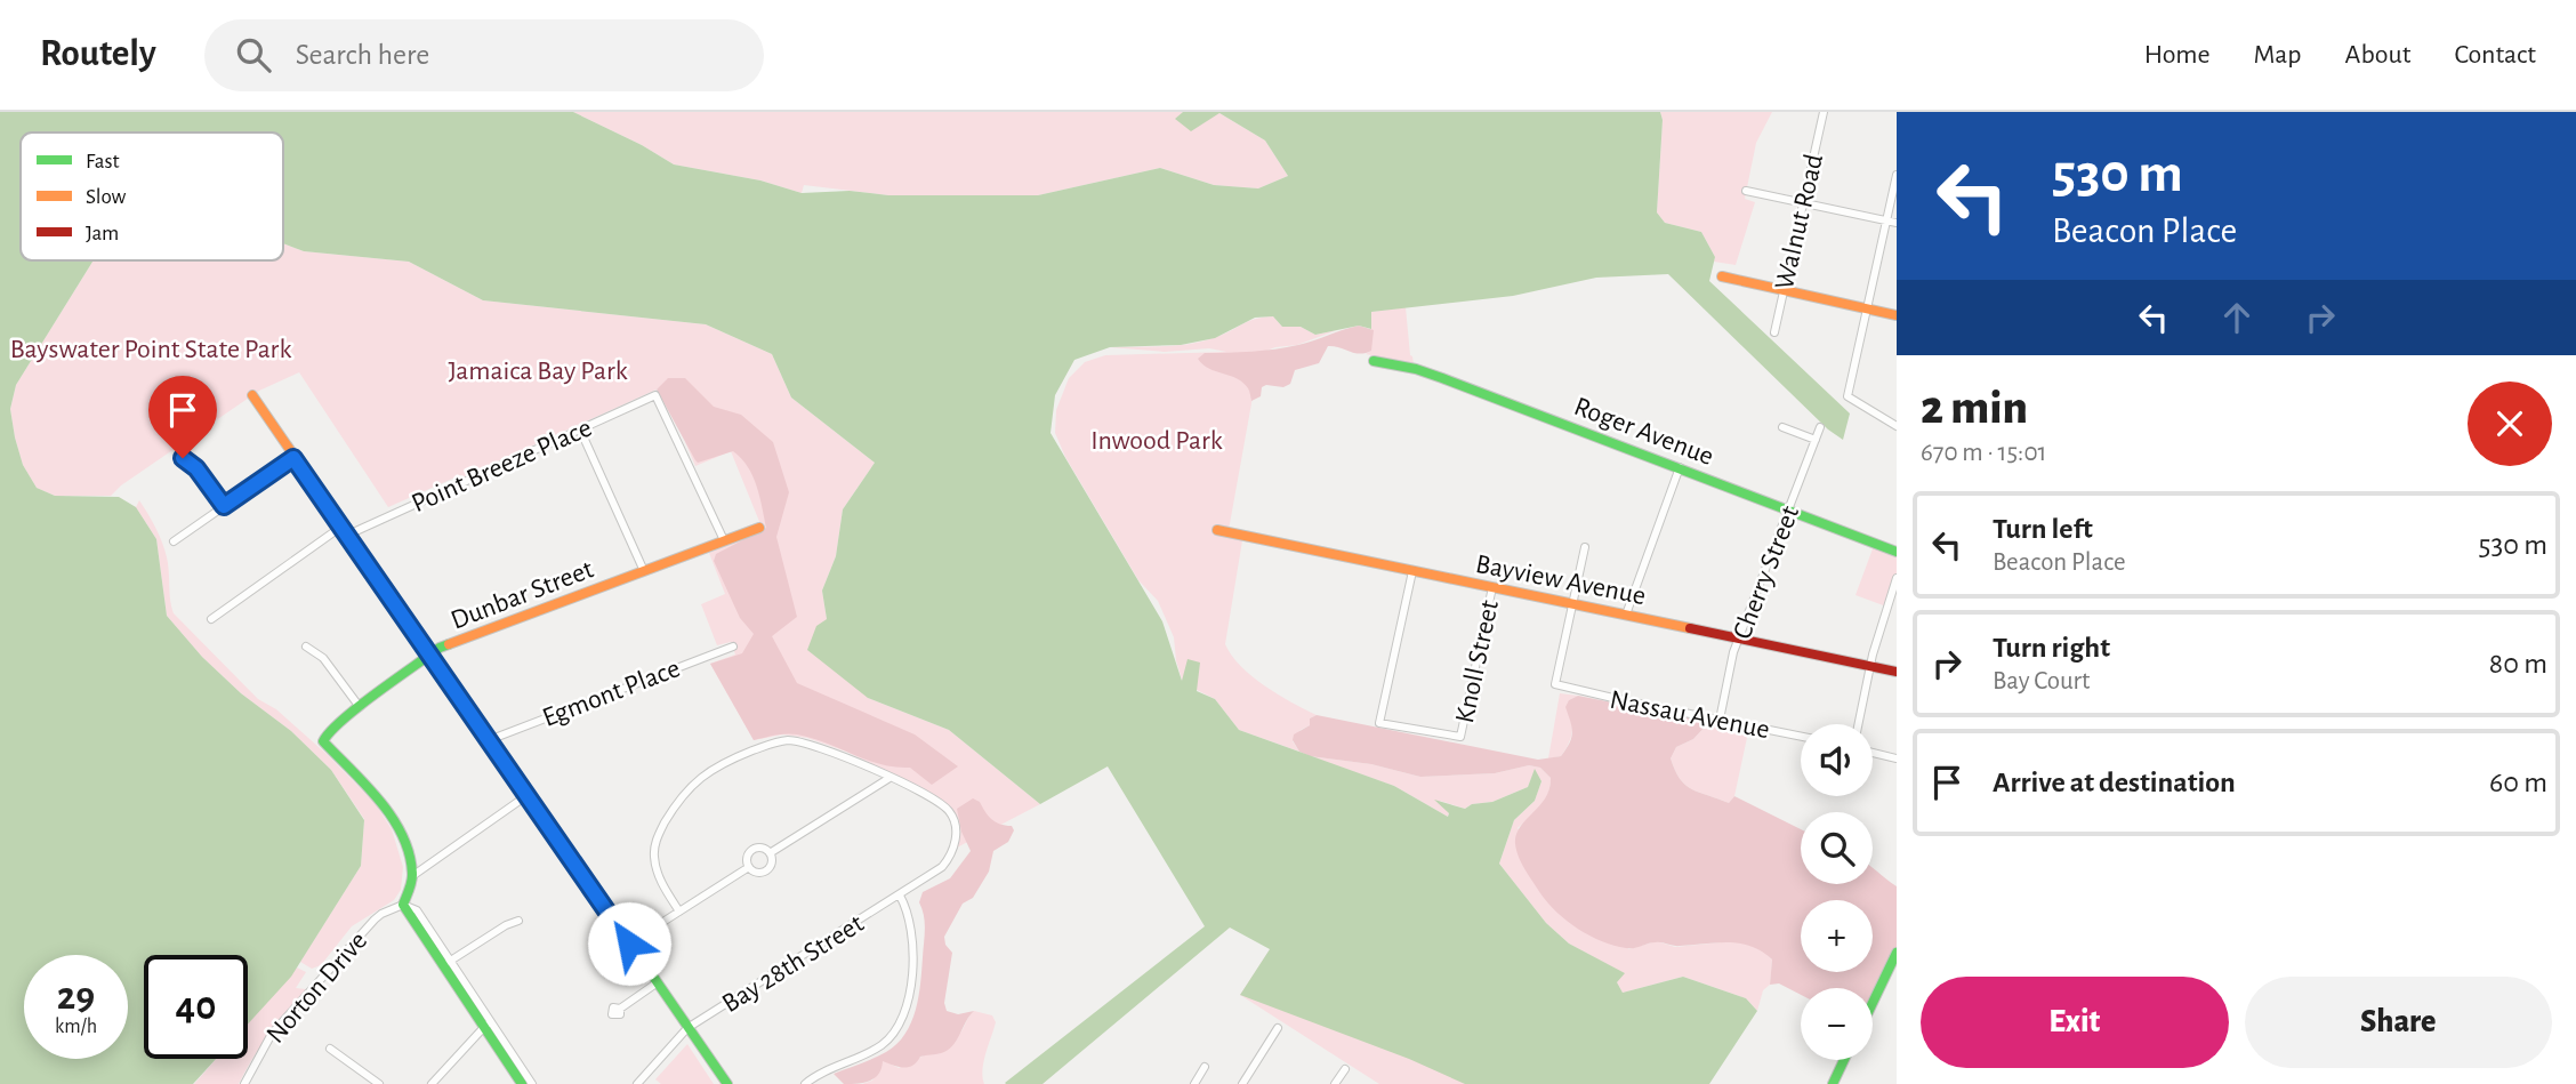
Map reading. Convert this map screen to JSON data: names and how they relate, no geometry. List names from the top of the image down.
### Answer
{
  "streets": {
    "street": [
      "Walnut Road",
      "Roger Avenue",
      "Point Breeze Place",
      "Cherry Street",
      "Bayview Avenue",
      "Dunbar Street",
      "Knoll Street",
      "Egmont Place",
      "Nassau Avenue",
      "Bay 28th Street",
      "Norton Drive"
    ]
  },
  "crossings": [
    ["Roger Avenue", "Cherry Street"],
    ["Point Breeze Place", "Dunbar Street"],
    ["Cherry Street", "Bayview Avenue"],
    ["Cherry Street", "Nassau Avenue"],
    ["Bayview Avenue", "Knoll Street"],
    ["Bayview Avenue", "Nassau Avenue"]
  ],
  "parks": ["Bayswater Point State Park", "Jamaica Bay Park", "Inwood Park"],
  "legend": ["Fast", "Slow", "Jam"],
  "page": {
    "header": "Routely",
    "search": "Search here",
    "nav": [
      "Home",
      "Map",
      "About",
      "Contact"
    ],
    "turn": ["530 m", "Beacon Place"],
    "heading": ["2 min", "670 m · 15:01"],
    "list": [
      {
        "name": "Turn left",
        "note": "Beacon Place",
        "value": "530 m"
      },
      {
        "name": "Turn right",
        "note": "Bay Court",
        "value": "80 m"
      },
      {
        "name": "Arrive at destination",
        "value": "60 m"
      }
    ],
    "map_buttons": ["+", "−"],
    "speed": "29 km/h",
    "limit": "40",
    "buttons": ["Exit", "Share"]
  }
}
